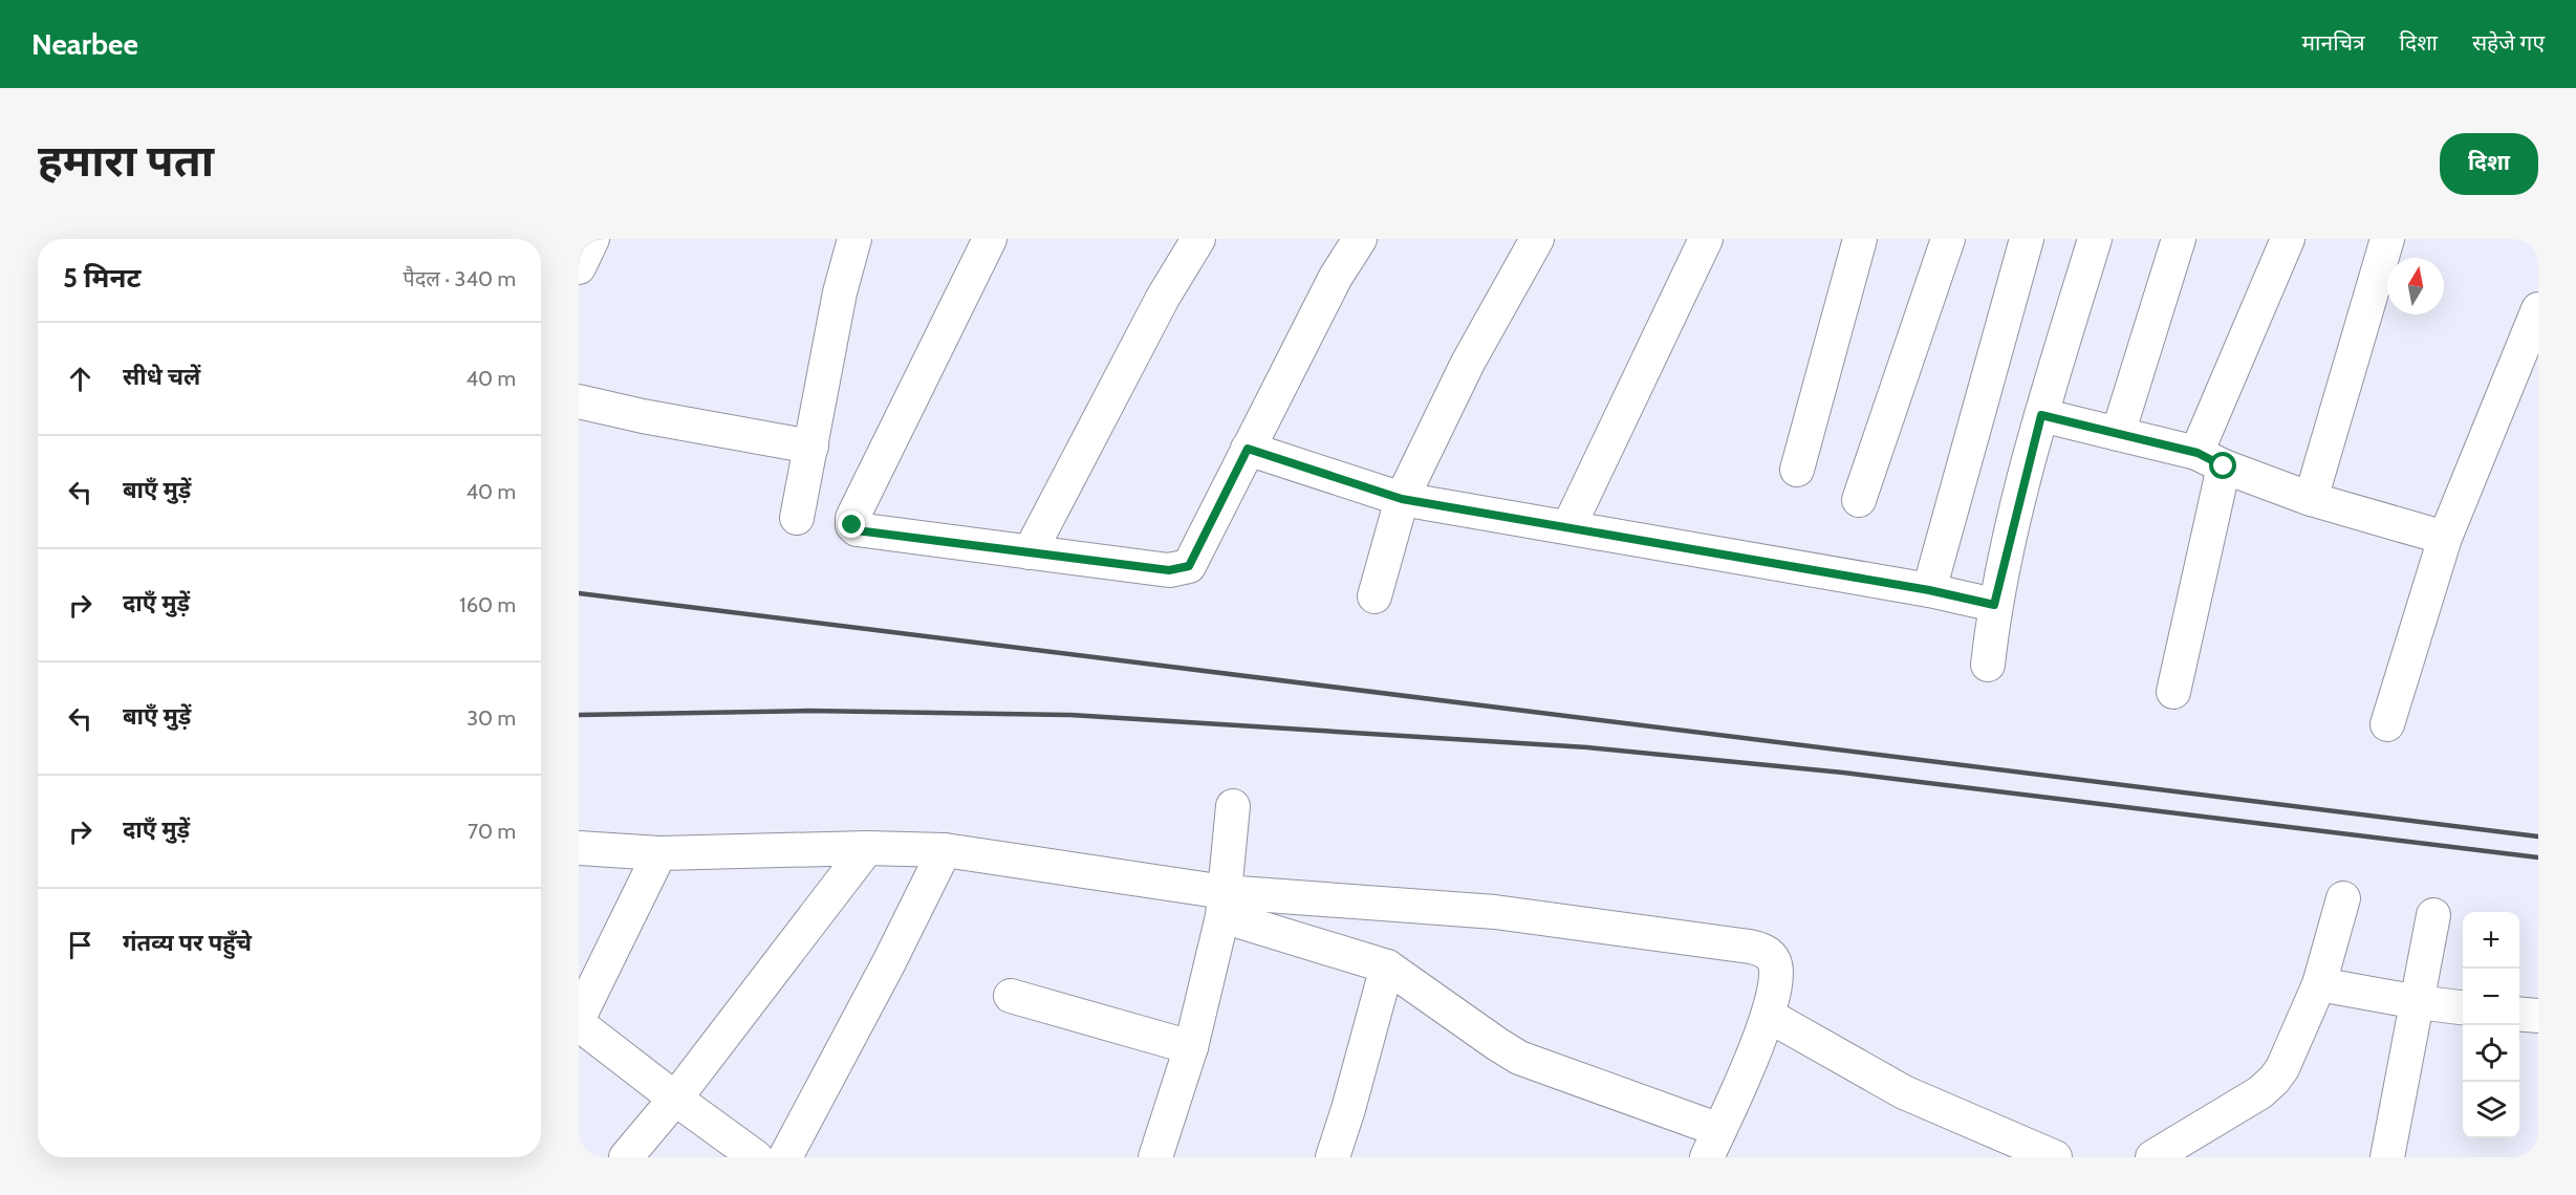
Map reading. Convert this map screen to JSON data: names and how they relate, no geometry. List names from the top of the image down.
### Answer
{
  "north": "top",
  "page": {
    "header": "Nearbee",
    "nav": ["मानचित्र", "दिशा", "सहेजे गए"],
    "title": "हमारा पता",
    "buttons": "दिशा",
    "heading": ["5 मिनट", "पैदल · 340 m"],
    "list": [
      ["सीधे चलें", "40 m"],
      ["बाएँ मुड़ें", "40 m"],
      ["दाएँ मुड़ें", "160 m"],
      ["बाएँ मुड़ें", "30 m"],
      ["दाएँ मुड़ें", "70 m"],
      "गंतव्य पर पहुँचे"
    ],
    "map_buttons": ["+", "−"]
  }
}
